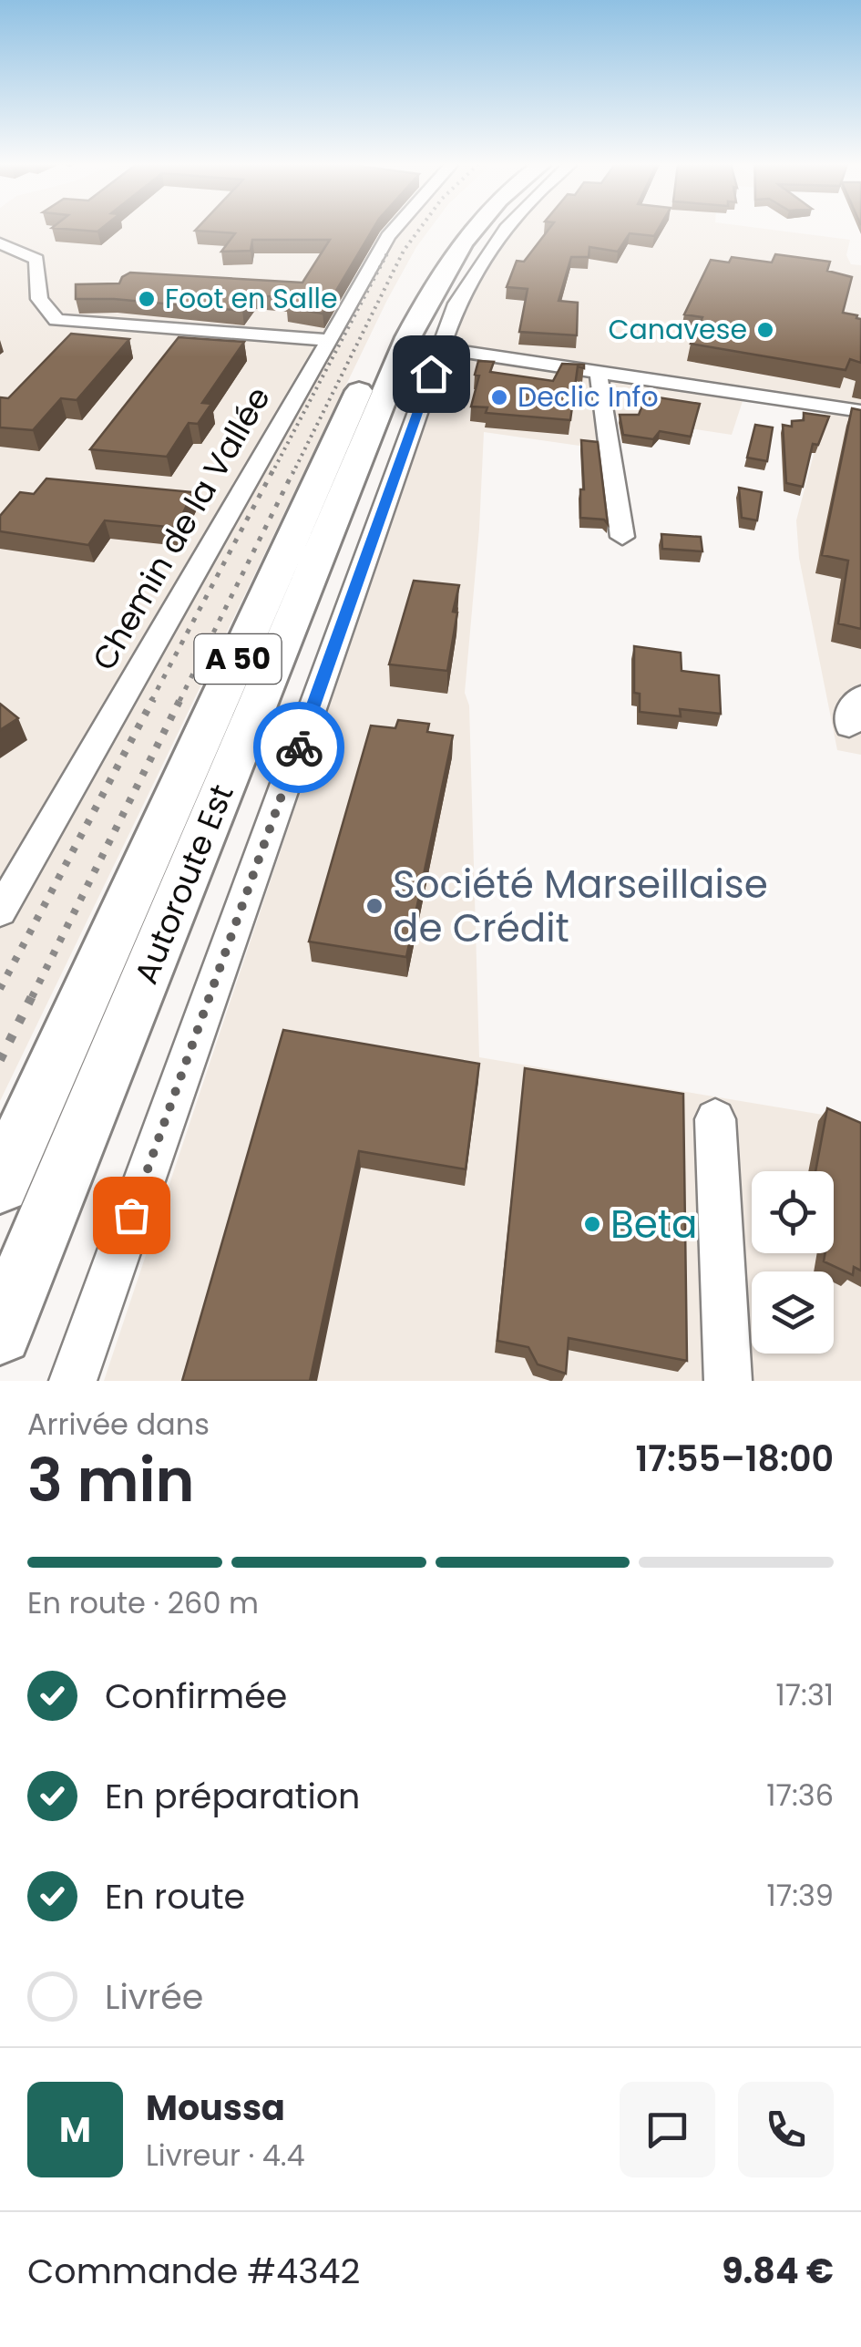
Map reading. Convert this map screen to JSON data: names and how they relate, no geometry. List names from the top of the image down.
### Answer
{
  "streets": {
    "highway": ["A 50", "Autoroute Est"],
    "street": ["Chemin de la Vallée"]
  },
  "places": [
    "Foot en Salle",
    "Canavese",
    "Declic Info",
    "Société Marseillaise de Crédit",
    "Beta"
  ],
  "page": {
    "heading": ["3 min", "Arrivée dans", "17:55–18:00"],
    "panel": [
      "Moussa",
      "Livreur · 4.4",
      "Commande #4342",
      "9.84 €"
    ],
    "bar": "En route · 260 m",
    "list": [
      ["Confirmée", "17:31"],
      ["En préparation", "17:36"],
      ["En route", "17:39"],
      "Livrée"
    ],
    "round": "M"
  }
}
